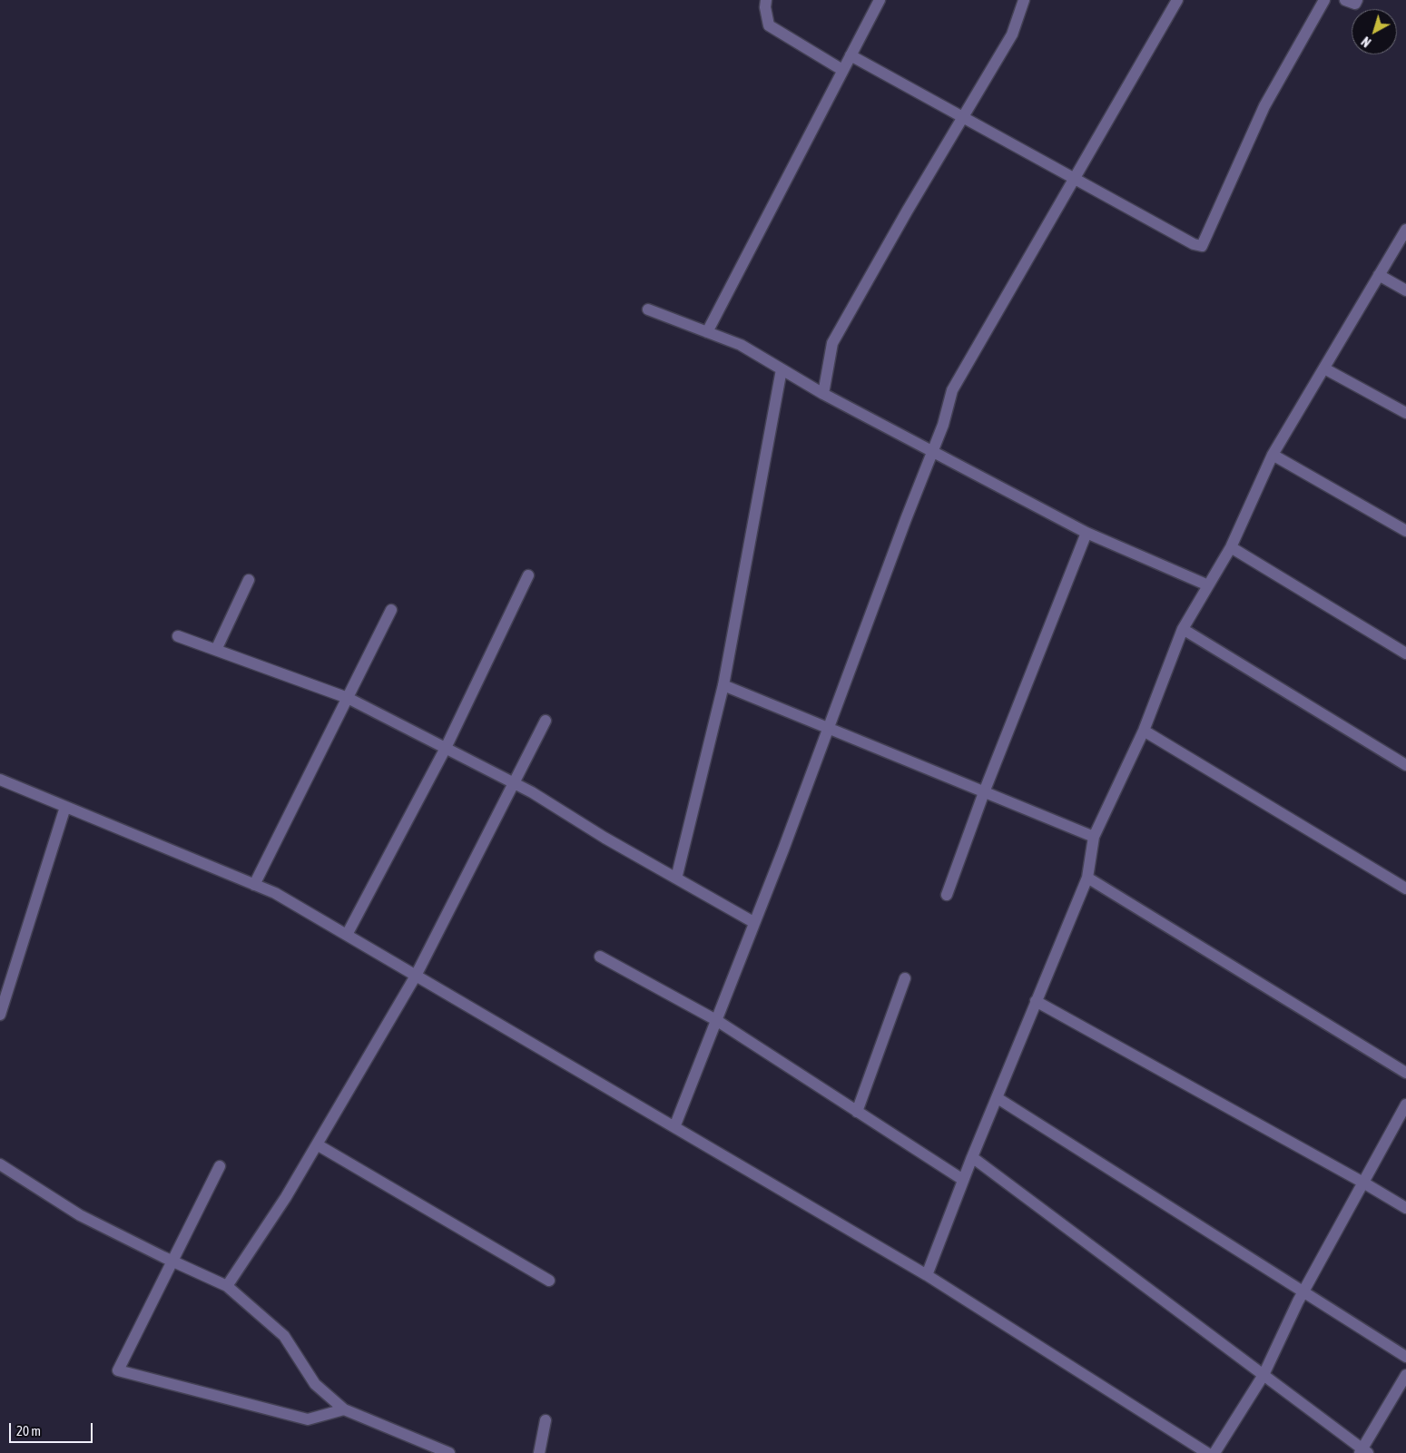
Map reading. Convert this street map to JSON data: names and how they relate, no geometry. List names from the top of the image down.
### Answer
{
  "scale_bar": "20 m",
  "north": "bottom left"
}
